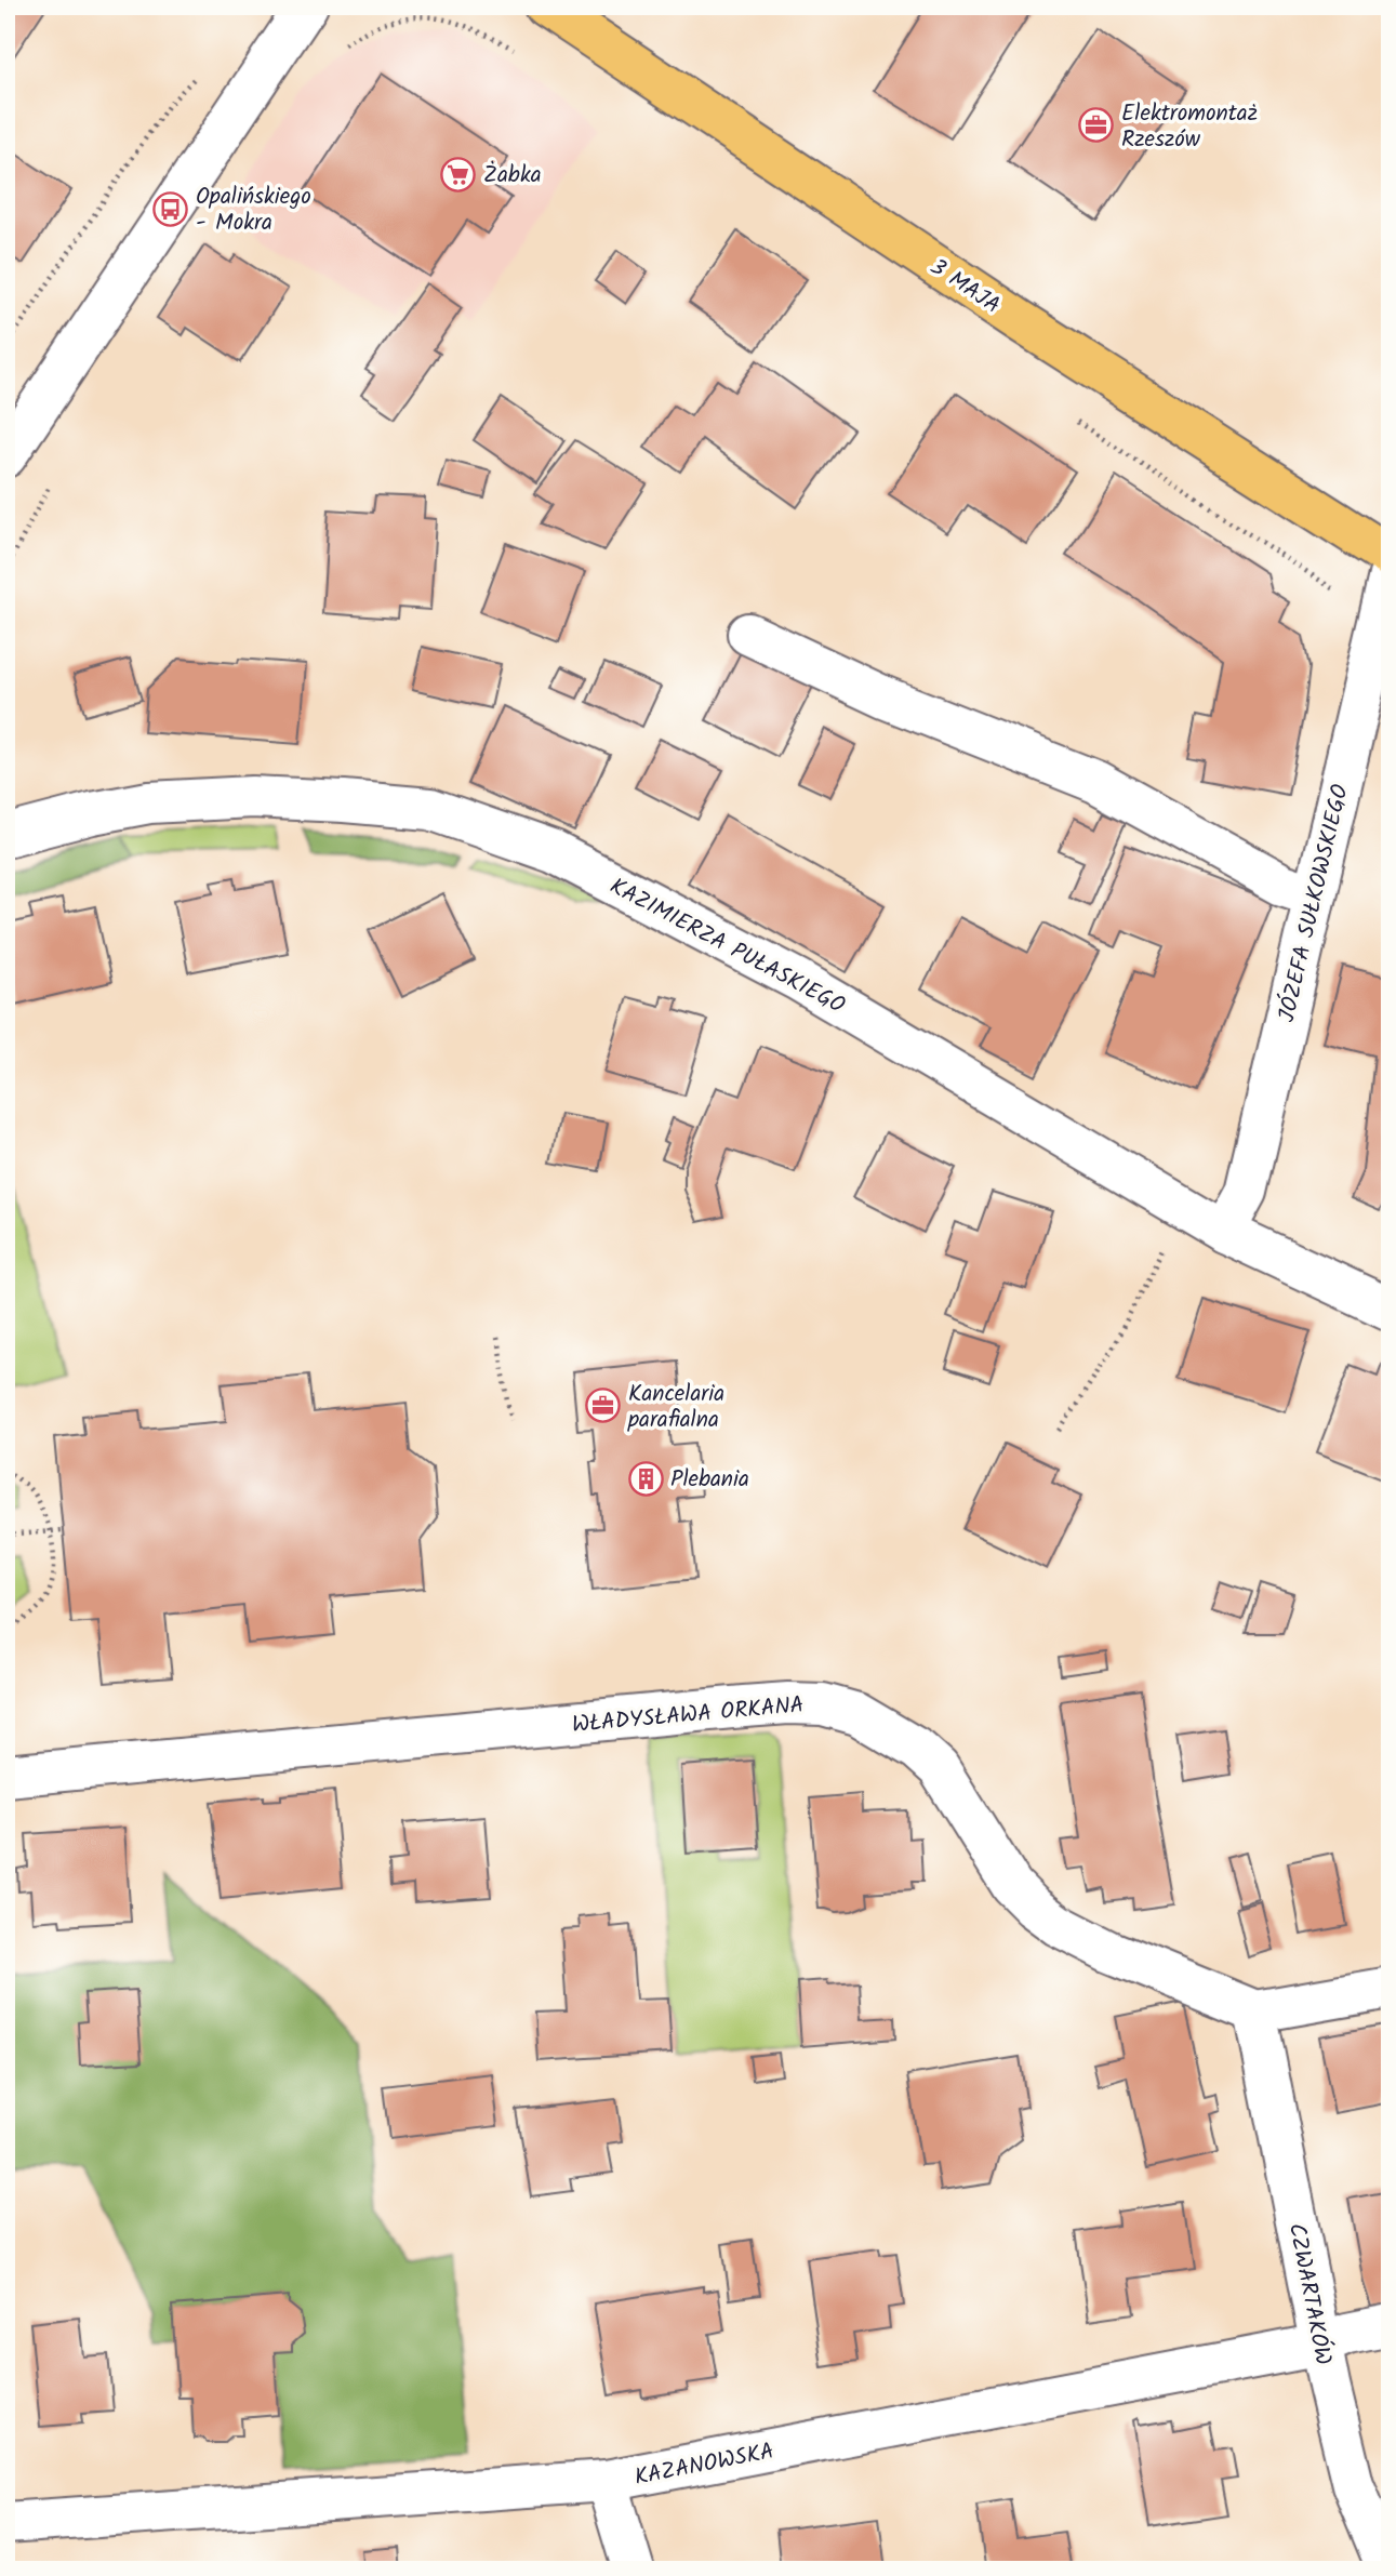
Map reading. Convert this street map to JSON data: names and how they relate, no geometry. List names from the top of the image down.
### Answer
{
  "streets": {
    "main road": ["3 MAJA"],
    "street": [
      "JÓZEFA SUŁKOWSKIEGO",
      "KAZIMIERZA PUŁASKIEGO",
      "WŁADYSŁAWA ORKANA",
      "CZWARTAKÓW",
      "KAZANOWSKA"
    ]
  },
  "crossings": [
    ["JÓZEFA SUŁKOWSKIEGO", "KAZIMIERZA PUŁASKIEGO"],
    ["WŁADYSŁAWA ORKANA", "CZWARTAKÓW"],
    ["CZWARTAKÓW", "KAZANOWSKA"]
  ],
  "places": {
    "office": ["Elektromontaż Rzeszów", "Kancelaria parafialna"],
    "supermarket": ["Żabka"],
    "bus stop": ["Opalińskiego - Mokra"],
    "building": ["Plebania"]
  }
}
